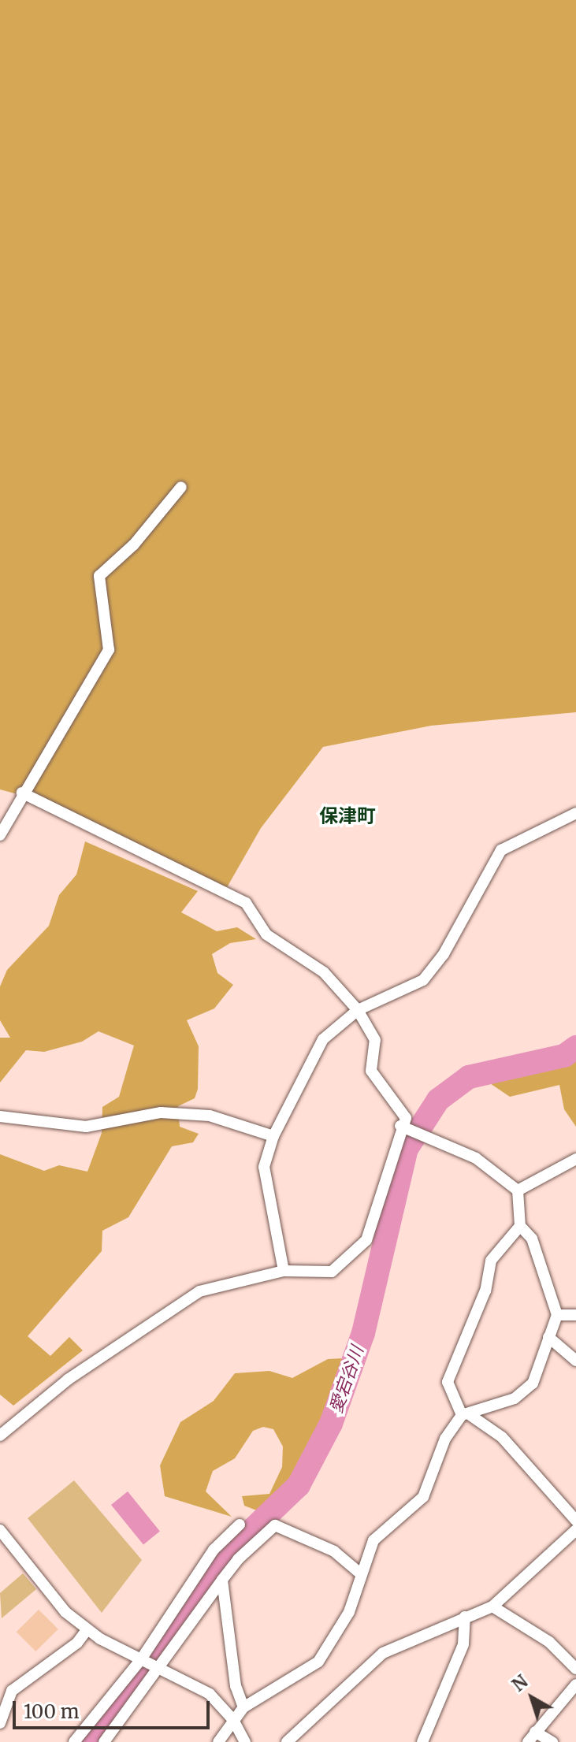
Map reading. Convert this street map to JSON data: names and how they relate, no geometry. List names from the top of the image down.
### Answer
{
  "districts": ["保津町"],
  "water": ["愛宕谷川"],
  "scale_bar": "100 m",
  "north": "top left"
}
